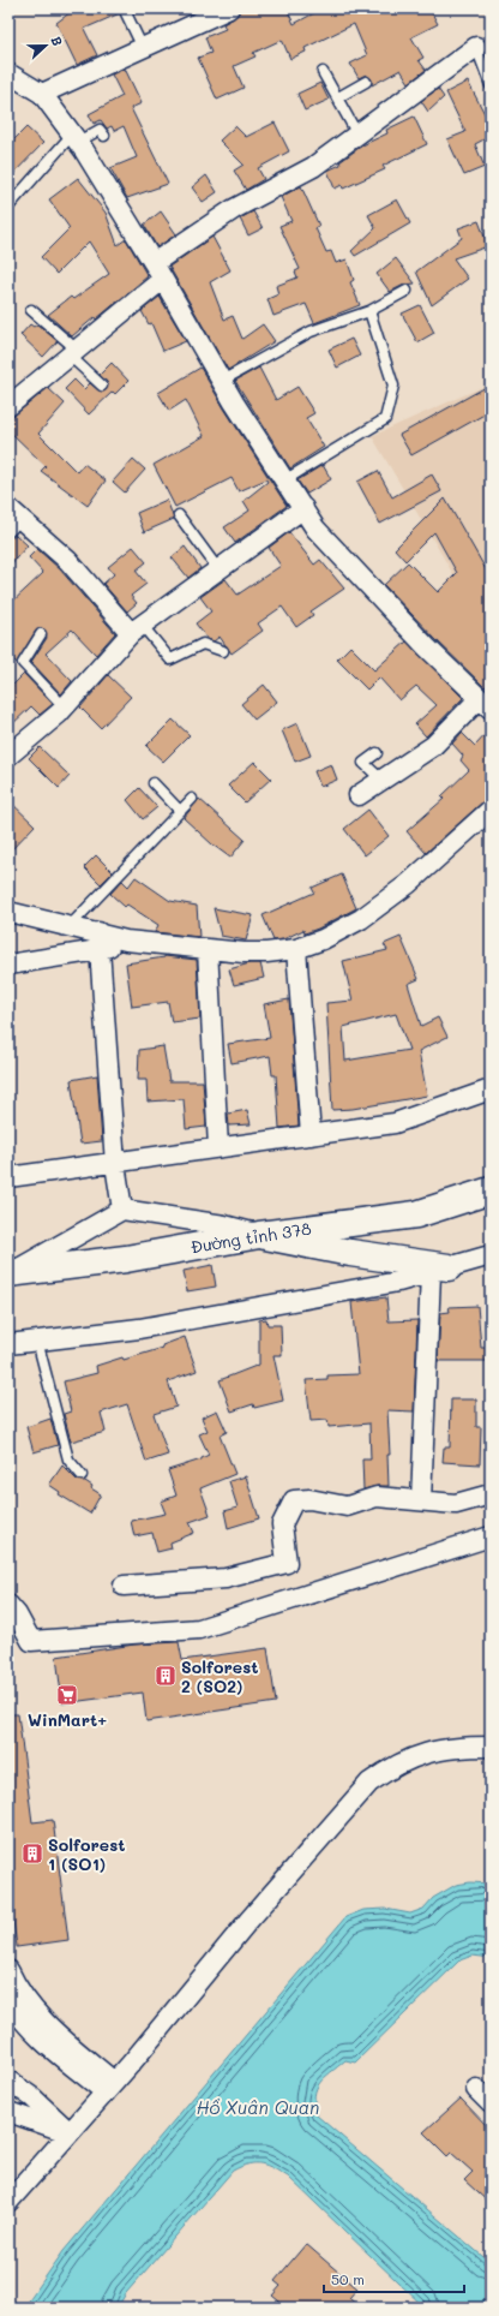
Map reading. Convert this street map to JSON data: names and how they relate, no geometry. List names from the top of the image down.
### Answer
{
  "streets": {
    "main road": ["Đường tỉnh 378"]
  },
  "water": ["Hồ Xuân Quan"],
  "places": {
    "building": ["Solforest 2 (SO2)", "Solforest 1 (SO1)"],
    "supermarket": ["WinMart+"]
  },
  "scale_bar": "50 m",
  "north": "right"
}
